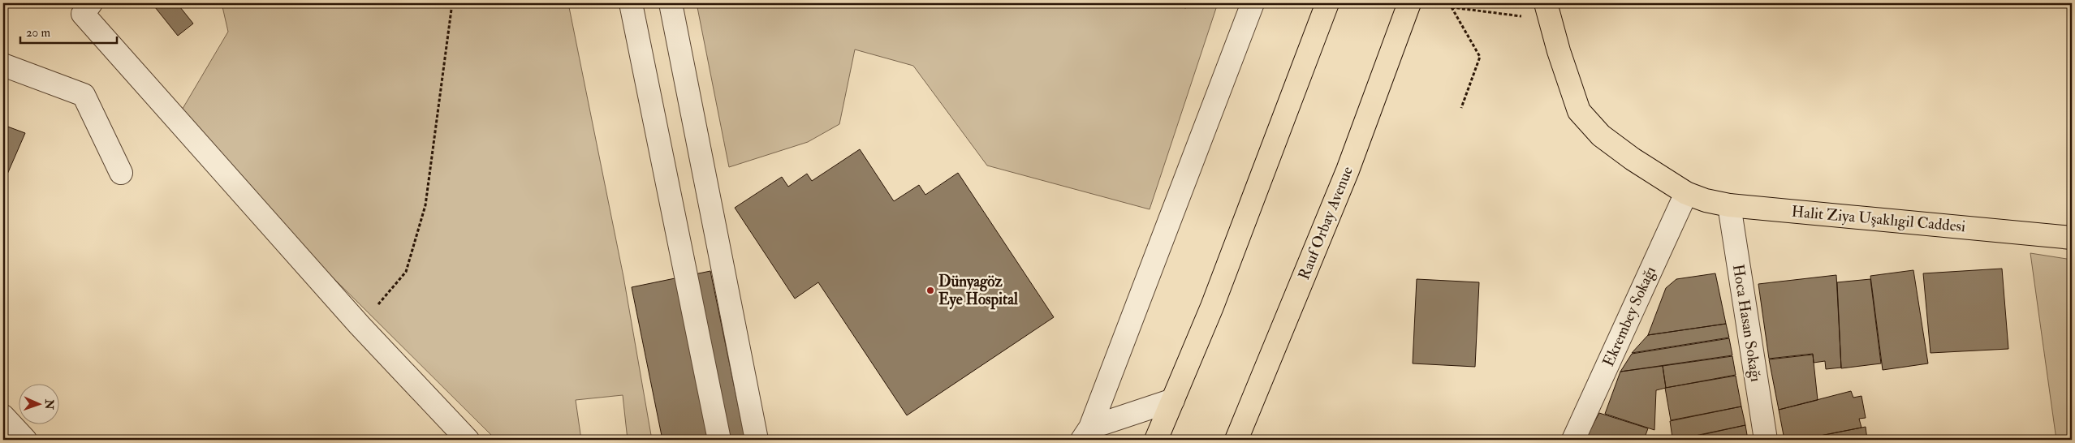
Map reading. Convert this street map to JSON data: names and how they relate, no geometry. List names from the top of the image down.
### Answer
{
  "streets": {
    "main road": ["Halit Ziya Uşaklıgil Caddesi", "Rauf Orbay Avenue"],
    "street": ["Ekrembey Sokağı", "Hoca Hasan Sokağı"]
  },
  "crossings": [
    ["Halit Ziya Uşaklıgil Caddesi", "Ekrembey Sokağı"],
    ["Halit Ziya Uşaklıgil Caddesi", "Hoca Hasan Sokağı"]
  ],
  "places": ["Dünyagöz Eye Hospital"],
  "scale_bar": "20 m",
  "north": "right"
}
